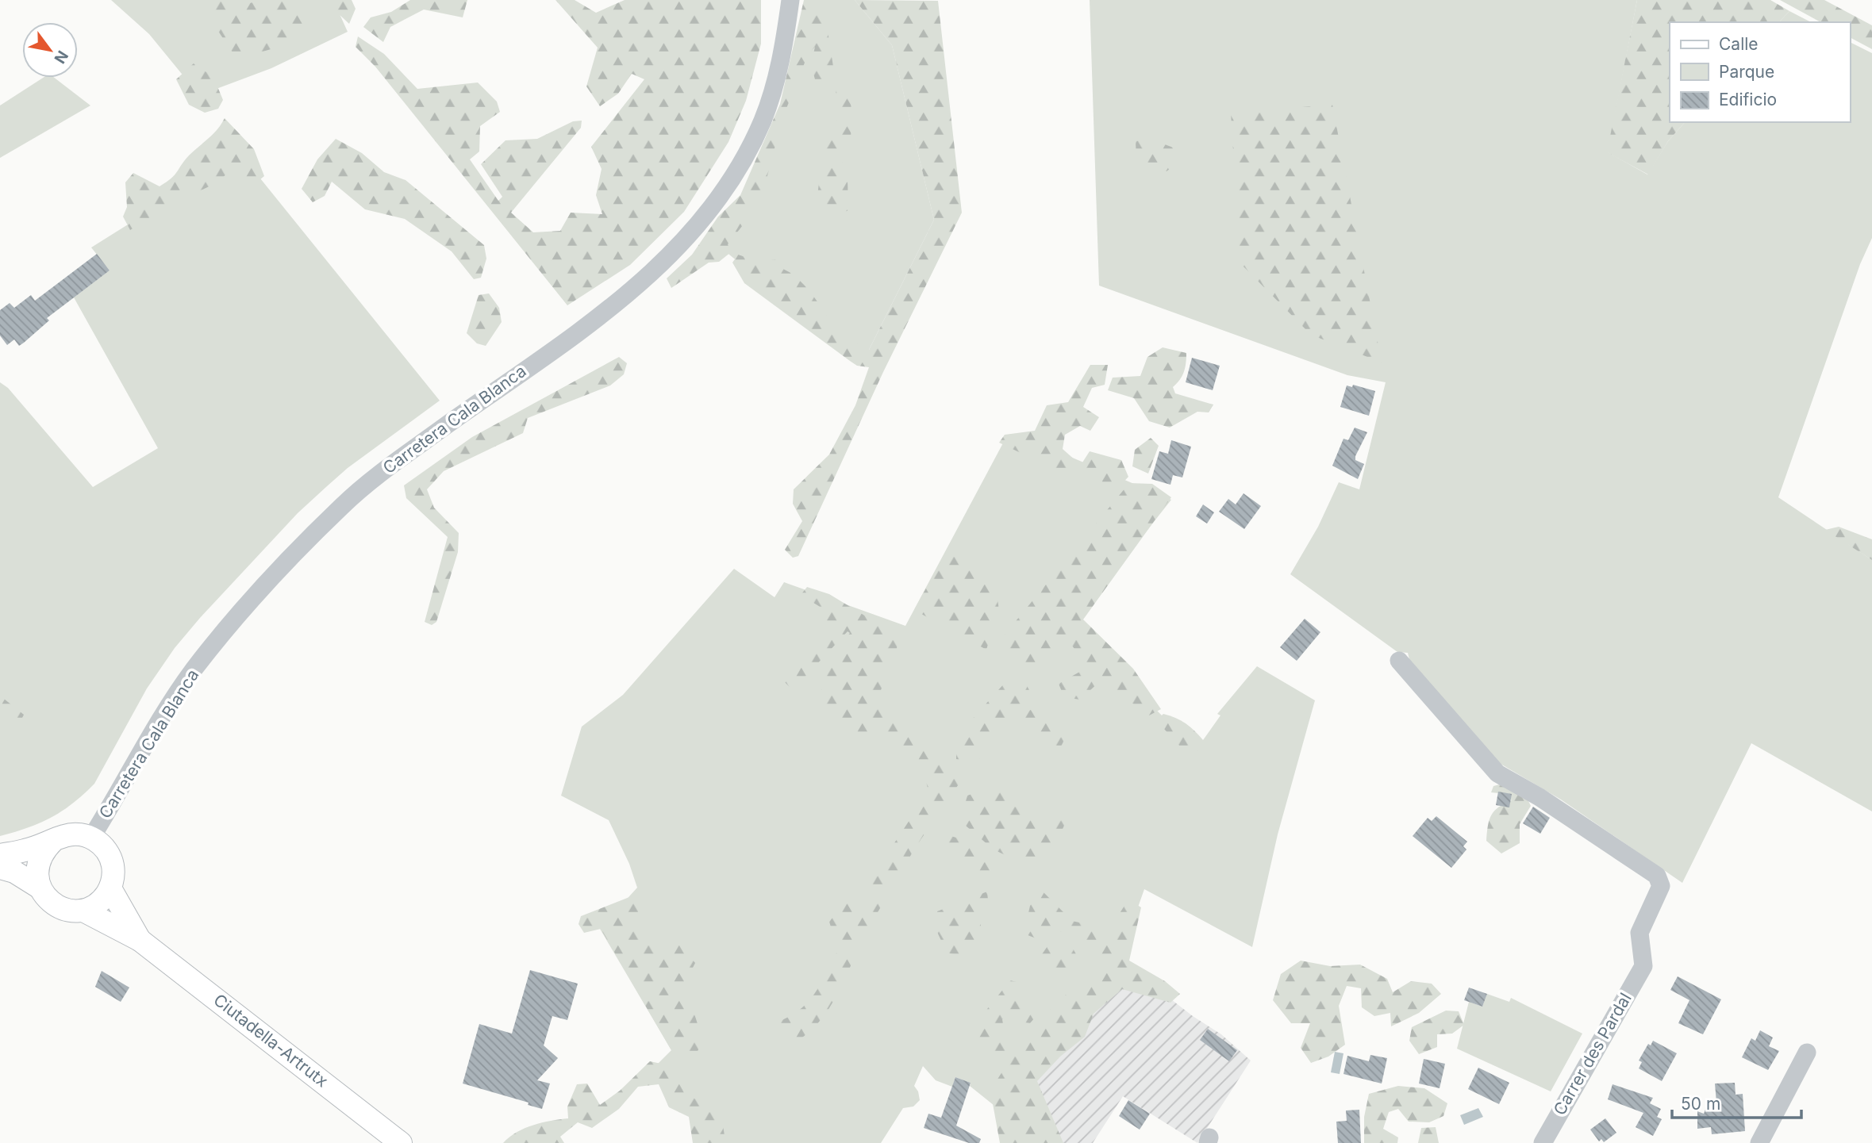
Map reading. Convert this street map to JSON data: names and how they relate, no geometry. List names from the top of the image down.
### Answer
{
  "streets": {
    "main road": ["Ciutadella-Artrutx"],
    "street": ["Carretera Cala Blanca", "Carrer des Pardal"]
  },
  "legend": ["Calle", "Parque", "Edificio"],
  "scale_bar": "50 m",
  "north": "bottom right"
}
